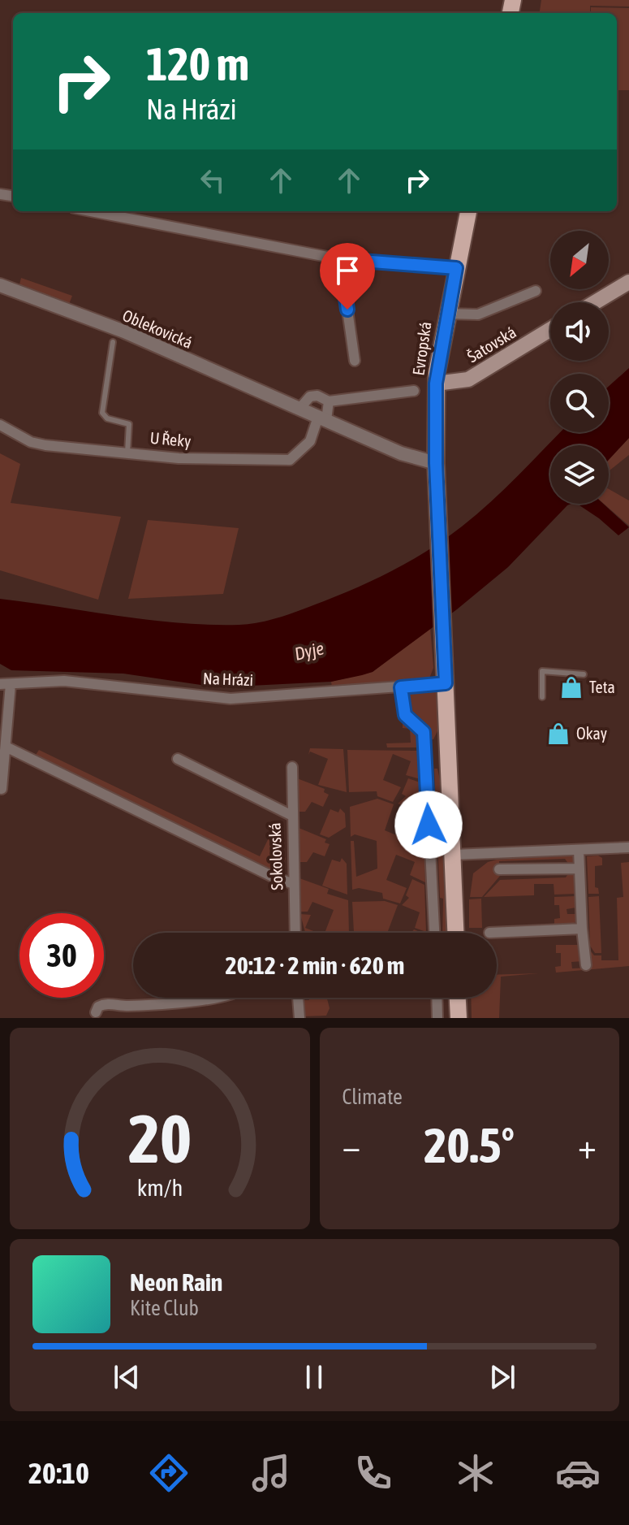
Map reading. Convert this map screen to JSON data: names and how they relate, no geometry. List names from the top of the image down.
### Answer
{
  "streets": {
    "main road": ["Šatovská", "Evropská"],
    "street": [
      "Oblekovická",
      "U Řeky",
      "Na Hrázi",
      "Sokolovská"
    ]
  },
  "crossings": [
    ["Oblekovická", "Evropská"],
    ["Oblekovická", "U Řeky"],
    ["Šatovská", "Evropská"],
    ["Evropská", "Na Hrázi"]
  ],
  "water": ["Dyje"],
  "places": {
    "shop": ["Teta", "Okay"]
  },
  "north": "bottom left",
  "page": {
    "turn": ["120 m", "Na Hrázi"],
    "limit": "30",
    "trip": "20:12 · 2 min · 620 m",
    "tile": "Climate",
    "heat": ["−", "20.5°", "+"],
    "song": ["Neon Rain", "Kite Club"],
    "tabs": "20:10",
    "gauge": ["20", "km/h"]
  }
}
